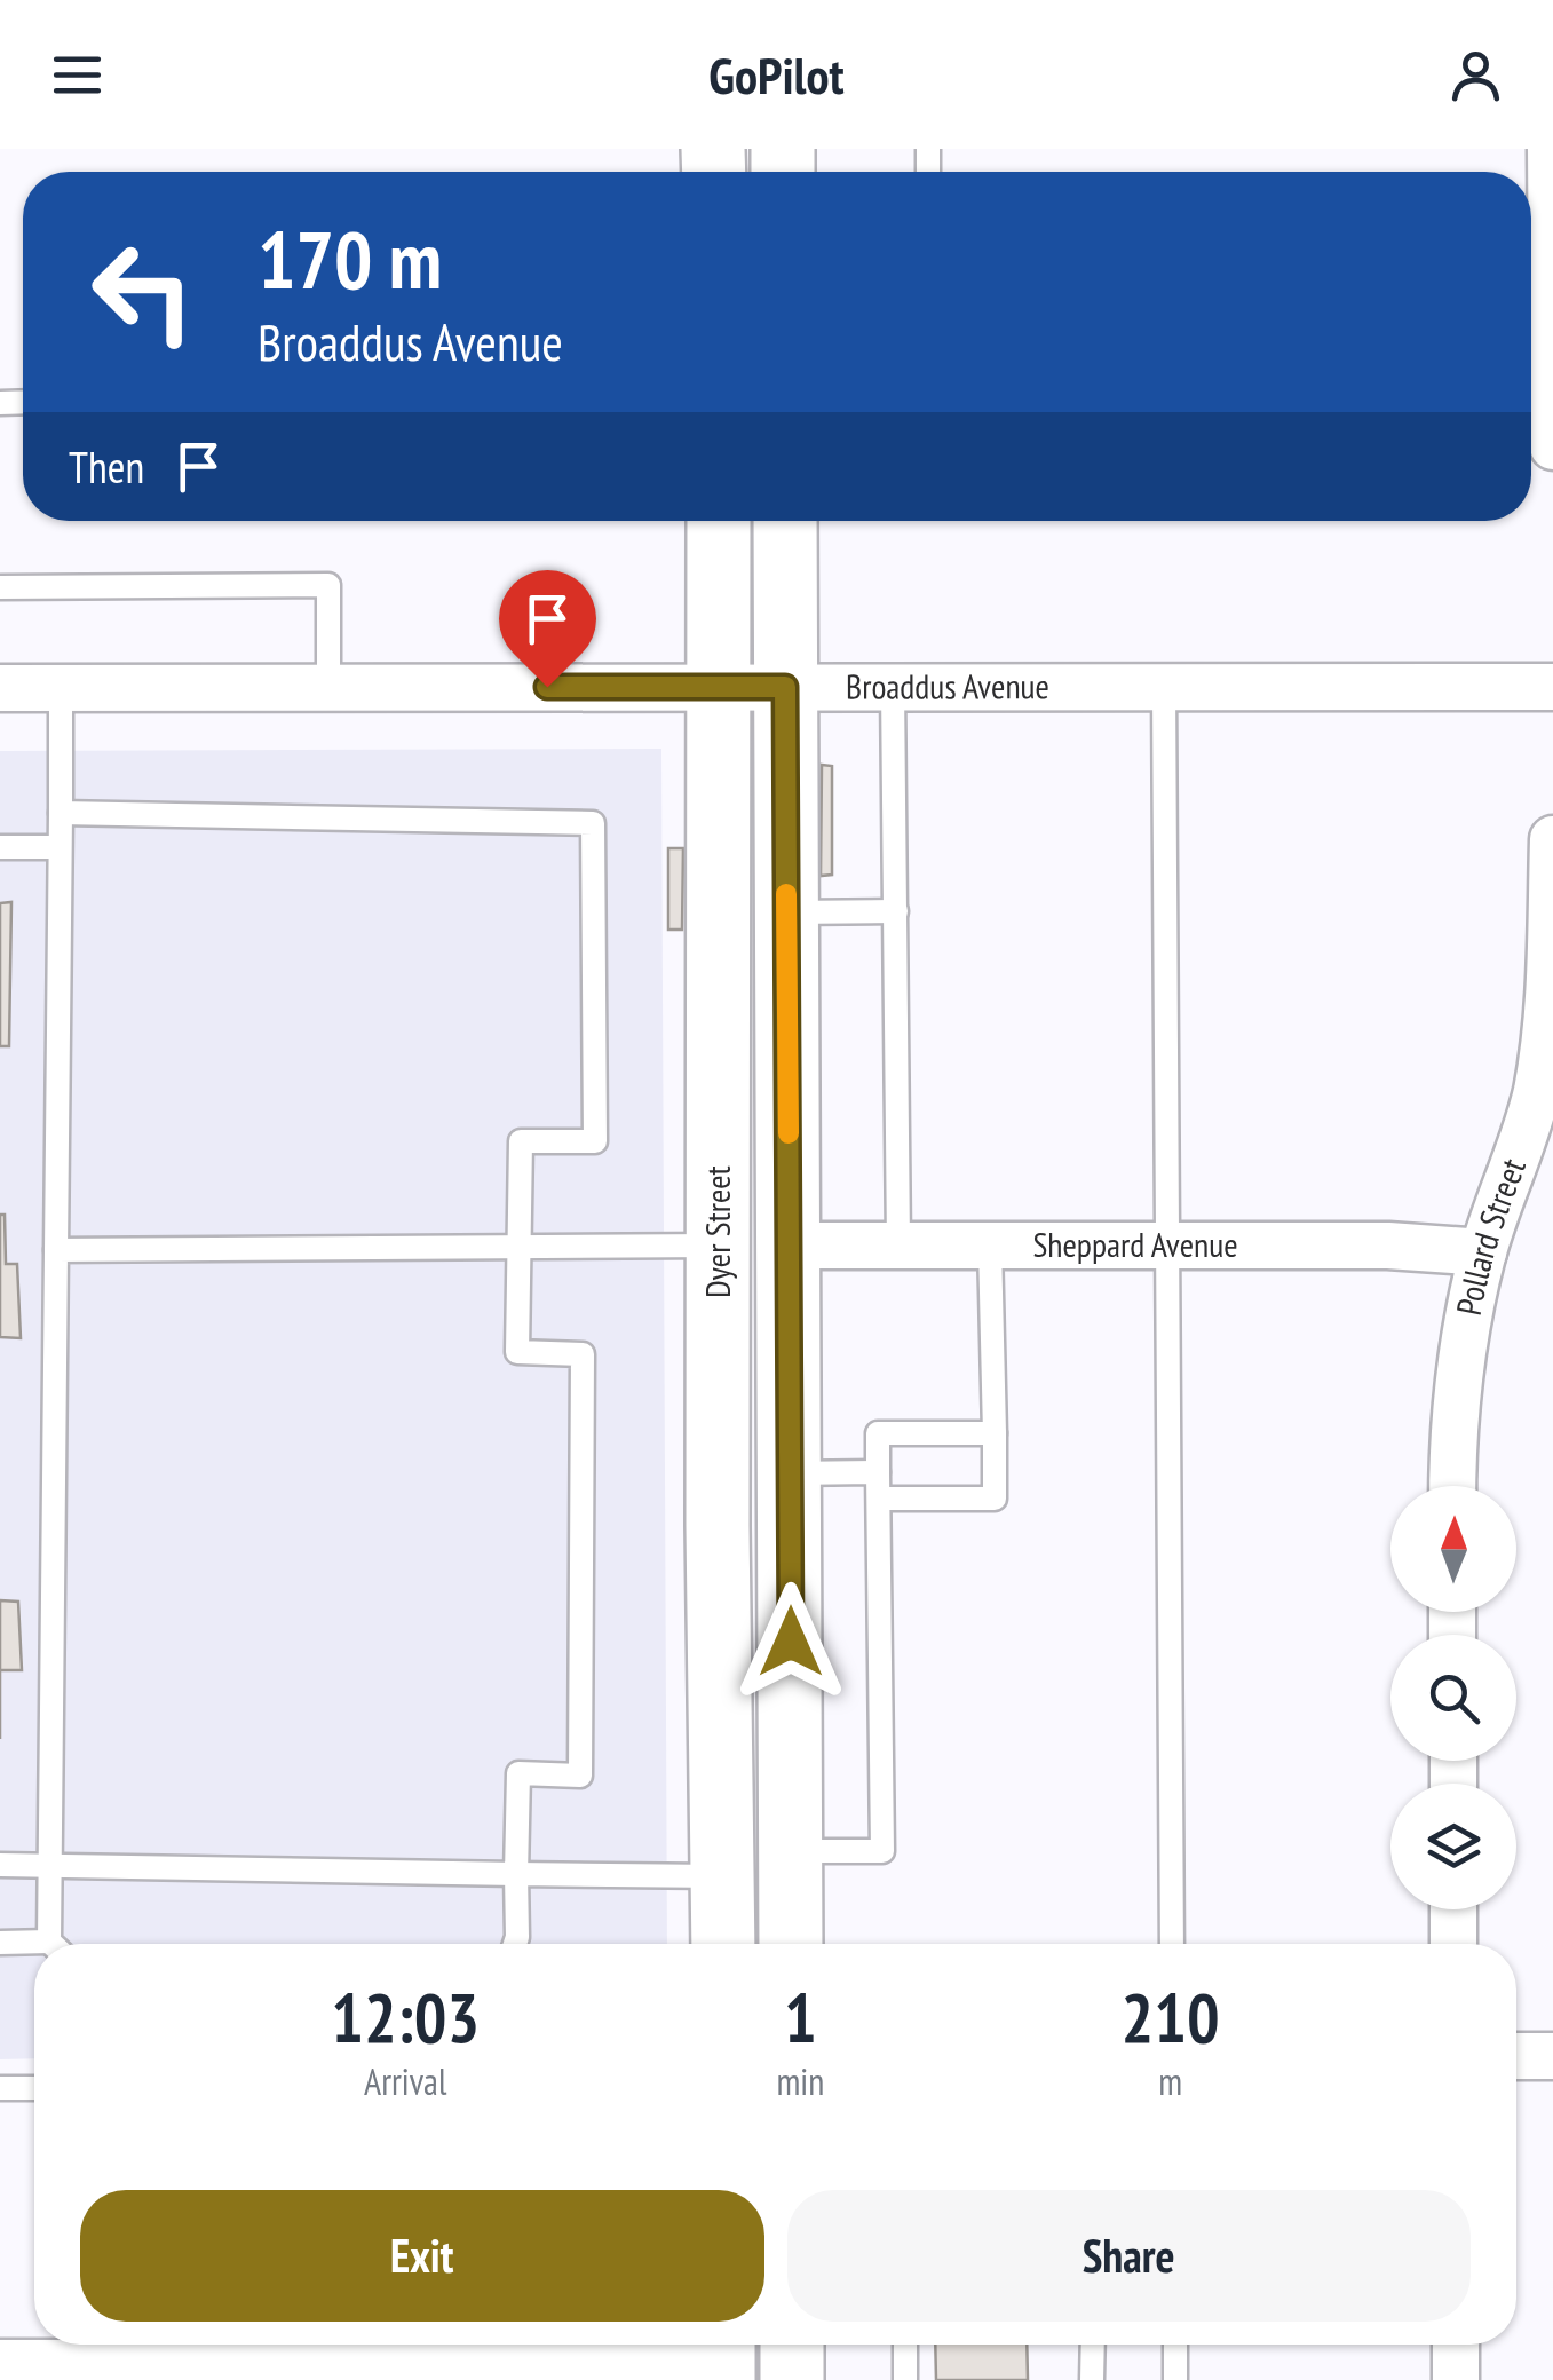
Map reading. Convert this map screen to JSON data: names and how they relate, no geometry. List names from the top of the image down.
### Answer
{
  "streets": {
    "main road": ["Dyer Street"],
    "street": ["Broaddus Avenue", "Pollard Street", "Sheppard Avenue"]
  },
  "crossings": [
    ["Broaddus Avenue", "Dyer Street"],
    ["Dyer Street", "Sheppard Avenue"],
    ["Pollard Street", "Sheppard Avenue"]
  ],
  "north": "top",
  "page": {
    "header": "GoPilot",
    "turn": ["170 m", "Broaddus Avenue"],
    "then": "Then",
    "eta": [
      "12:03",
      "Arrival",
      "1",
      "min",
      "210",
      "m"
    ],
    "buttons": ["Exit", "Share"]
  }
}
